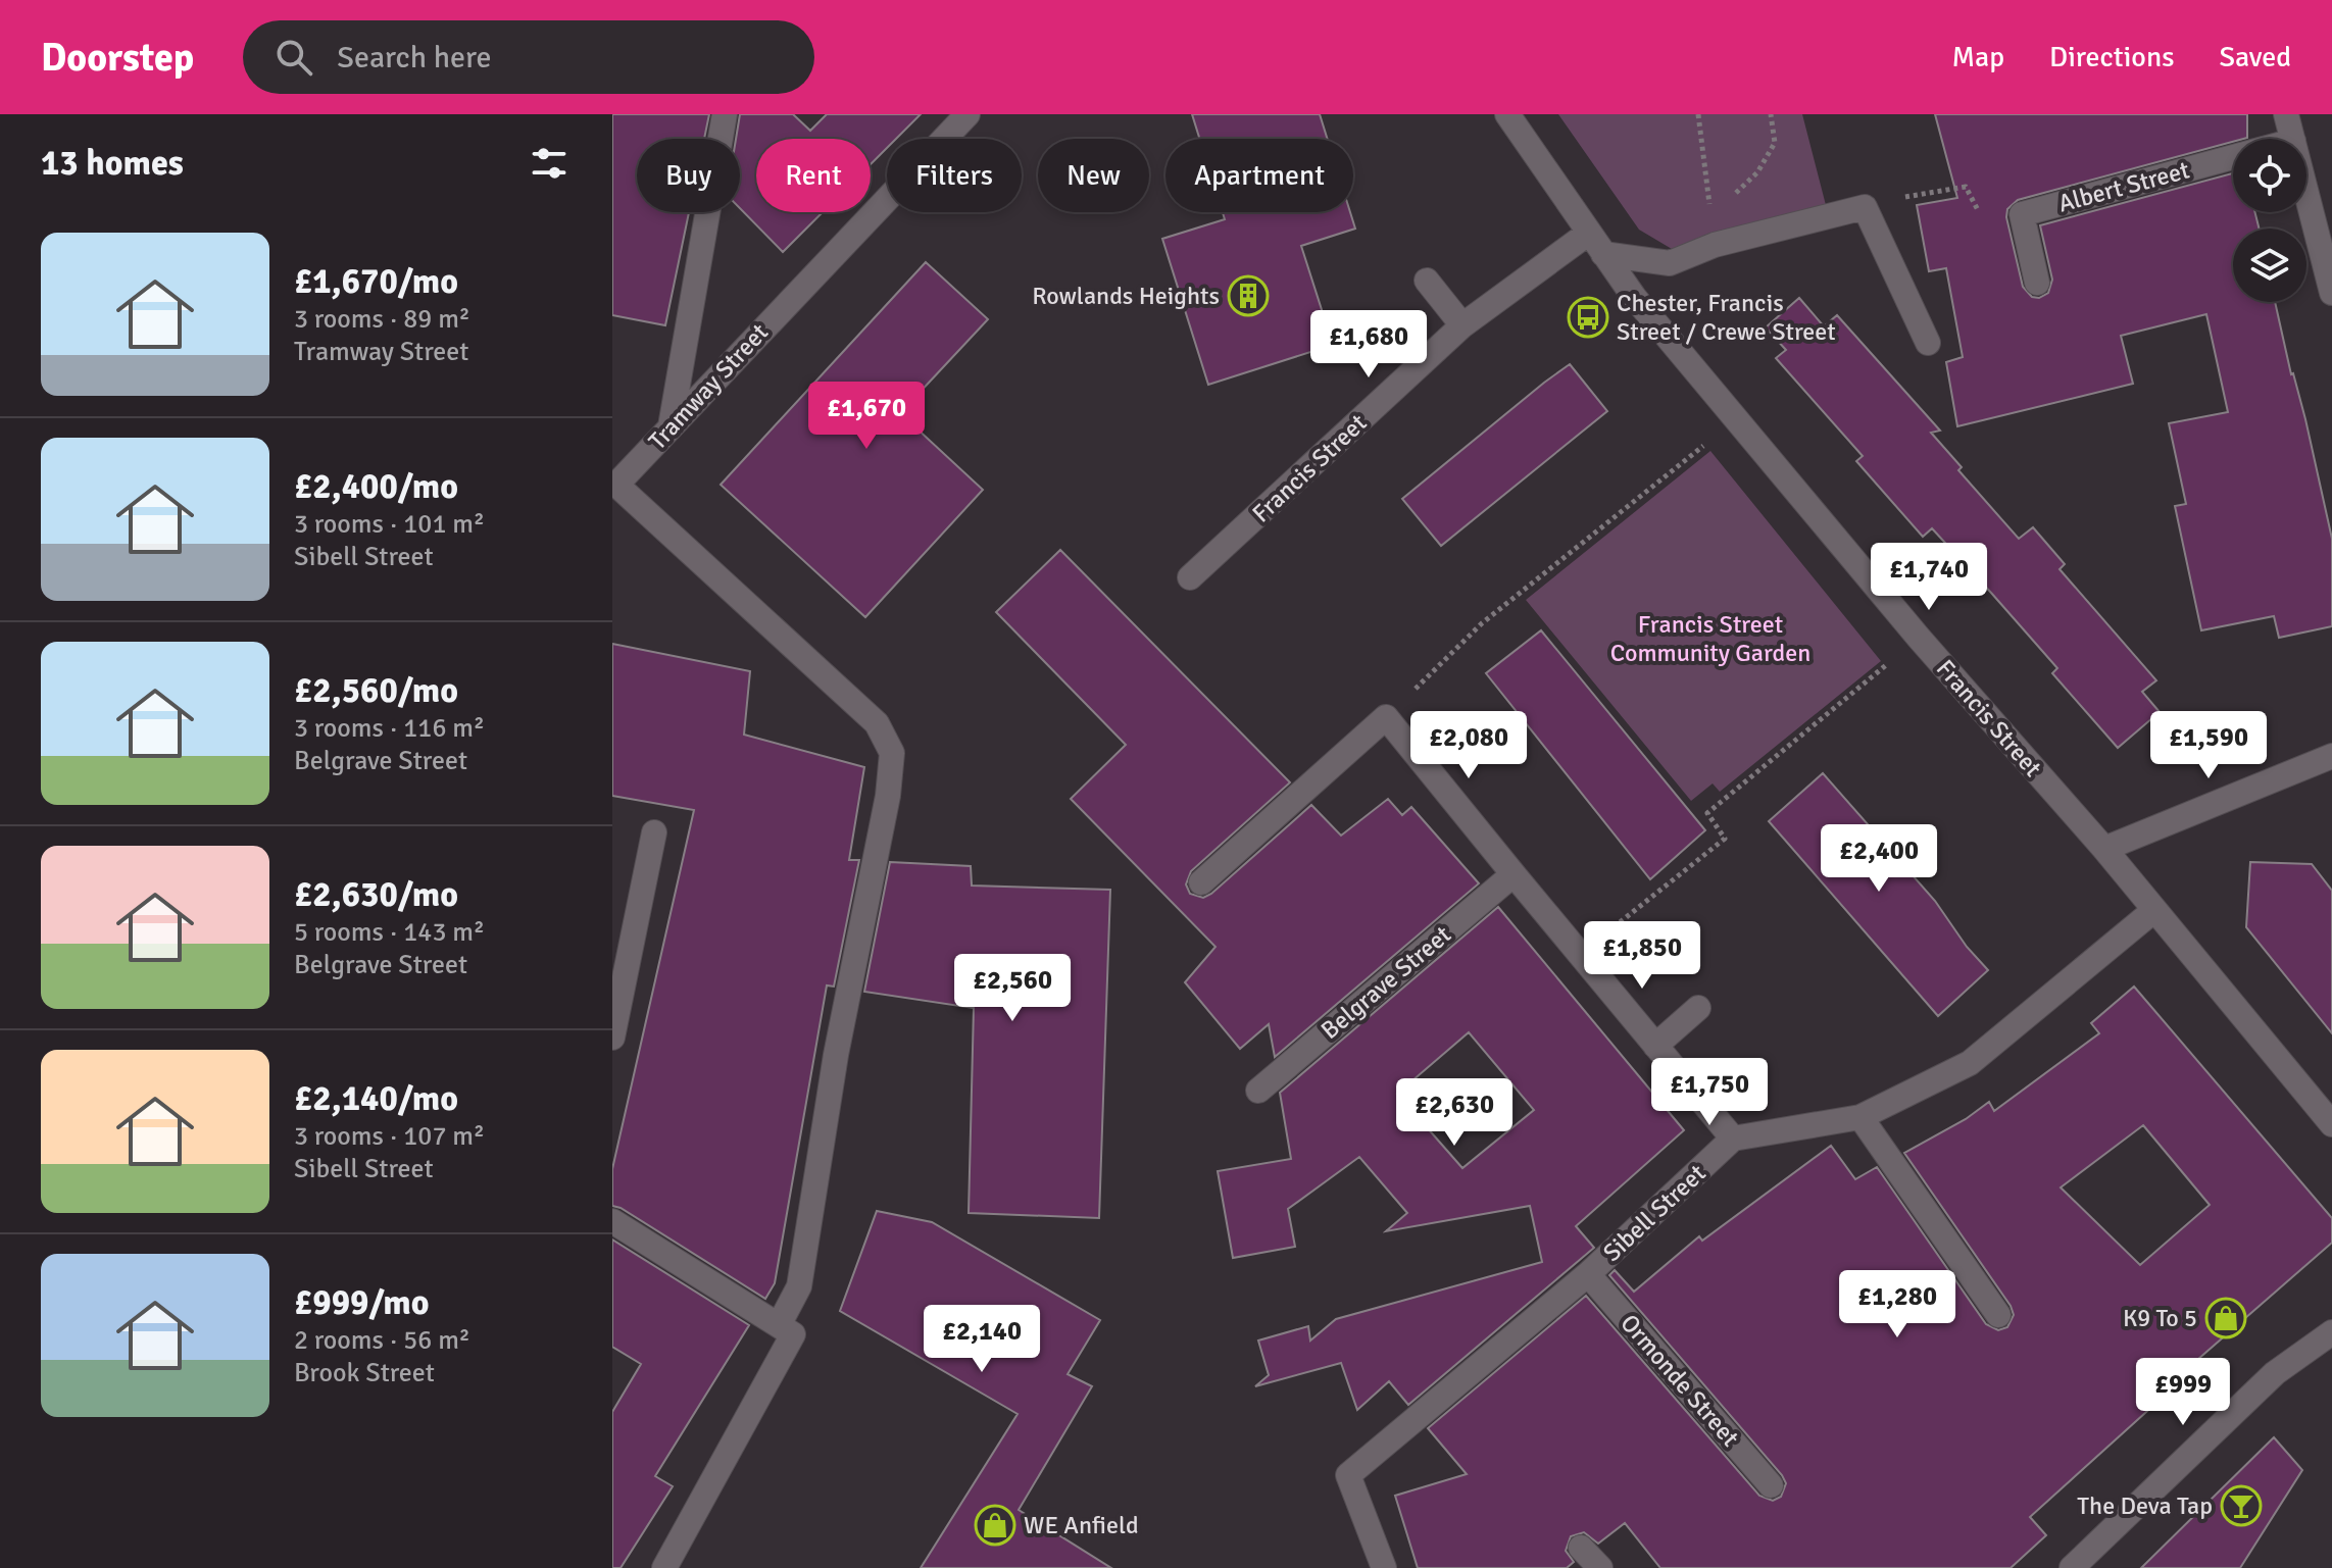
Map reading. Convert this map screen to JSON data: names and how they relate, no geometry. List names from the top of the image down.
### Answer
{
  "streets": {
    "street": [
      "Albert Street",
      "Tramway Street",
      "Francis Street",
      "Belgrave Street",
      "Sibell Street",
      "Ormonde Street"
    ]
  },
  "crossings": [
    ["Sibell Street", "Ormonde Street"]
  ],
  "parks": ["Francis Street Community Garden"],
  "places": {
    "building": ["Rowlands Heights"],
    "bus stop": ["Chester, Francis Street / Crewe Street"],
    "shop": ["K9 To 5", "WE Anfield"],
    "bar": ["The Deva Tap"]
  },
  "page": {
    "header": "Doorstep",
    "search": "Search here",
    "nav": ["Map", "Directions", "Saved"],
    "heading": "13 homes",
    "chip": [
      "Buy",
      "Rent",
      "Filters",
      "New",
      "Apartment"
    ],
    "list": [
      {
        "name": "£1,670/mo",
        "note": "3 rooms · 89 m² · Tramway Street"
      },
      {
        "name": "£2,400/mo",
        "note": "3 rooms · 101 m² · Sibell Street"
      },
      {
        "name": "£2,560/mo",
        "note": "3 rooms · 116 m² · Belgrave Street"
      },
      {
        "name": "£2,630/mo",
        "note": "5 rooms · 143 m² · Belgrave Street"
      },
      {
        "name": "£2,140/mo",
        "note": "3 rooms · 107 m² · Sibell Street"
      },
      {
        "name": "£999/mo",
        "note": "2 rooms · 56 m² · Brook Street"
      }
    ],
    "price": [
      "£1,680",
      "£1,670",
      "£1,740",
      "£2,080",
      "£1,590",
      "£2,400",
      "£1,850",
      "£2,560",
      "£1,750",
      "£2,630",
      "£1,280",
      "£2,140",
      "£999"
    ]
  }
}
